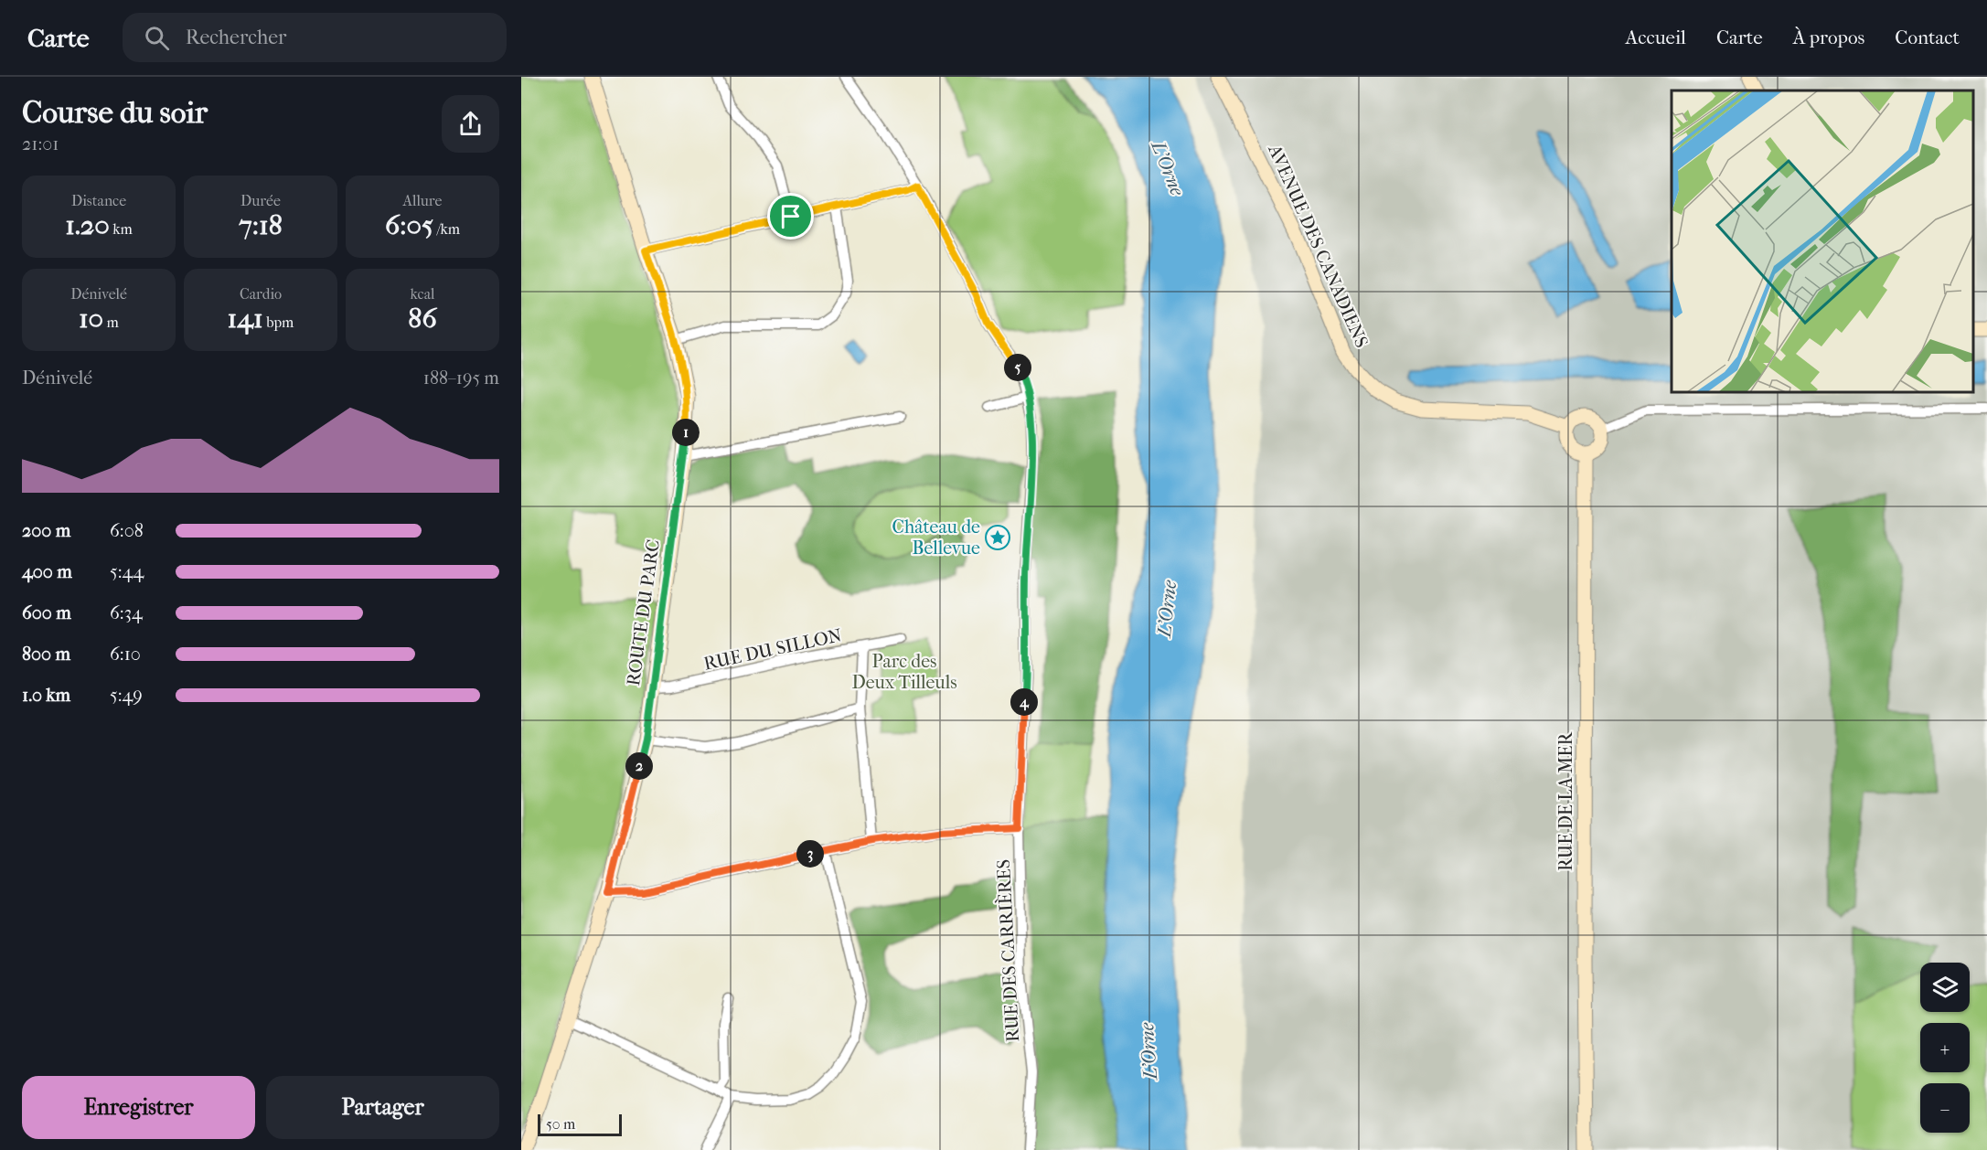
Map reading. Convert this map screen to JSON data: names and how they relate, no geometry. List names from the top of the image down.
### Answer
{
  "streets": {
    "street": [
      "AVENUE DES CANADIENS",
      "ROUTE DU PARC",
      "RUE DU SILLON",
      "RUE DE LA MER",
      "RUE DES CARRIÈRES"
    ]
  },
  "crossings": [
    ["AVENUE DES CANADIENS", "RUE DE LA MER"],
    ["ROUTE DU PARC", "RUE DU SILLON"]
  ],
  "water": ["L'Orne"],
  "parks": ["Parc des Deux Tilleuls"],
  "places": {
    "place": ["Château de Bellevue"]
  },
  "scale_bar": "50 m",
  "page": {
    "header": "Carte",
    "search": "Rechercher",
    "nav": [
      "Accueil",
      "Carte",
      "À propos",
      "Contact"
    ],
    "heading": ["Course du soir", "21:01"],
    "stats": [
      ["Distance", "1.20 km"],
      ["Durée", "7:18"],
      ["Allure", "6:05 /km"],
      ["Dénivelé", "10 m"],
      ["Cardio", "141 bpm"],
      ["kcal", "86"]
    ],
    "pins": [
      "5",
      "1",
      "4",
      "2",
      "3"
    ],
    "chart": ["Dénivelé", "188–195 m"],
    "list": [
      {
        "name": "200 m",
        "note": "6:08"
      },
      {
        "name": "400 m",
        "note": "5:44"
      },
      {
        "name": "600 m",
        "note": "6:34"
      },
      {
        "name": "800 m",
        "note": "6:10"
      },
      {
        "name": "1.0 km",
        "note": "5:49"
      }
    ],
    "map_buttons": ["+", "−"],
    "buttons": ["Enregistrer", "Partager"],
    "scale": "50 m"
  }
}
